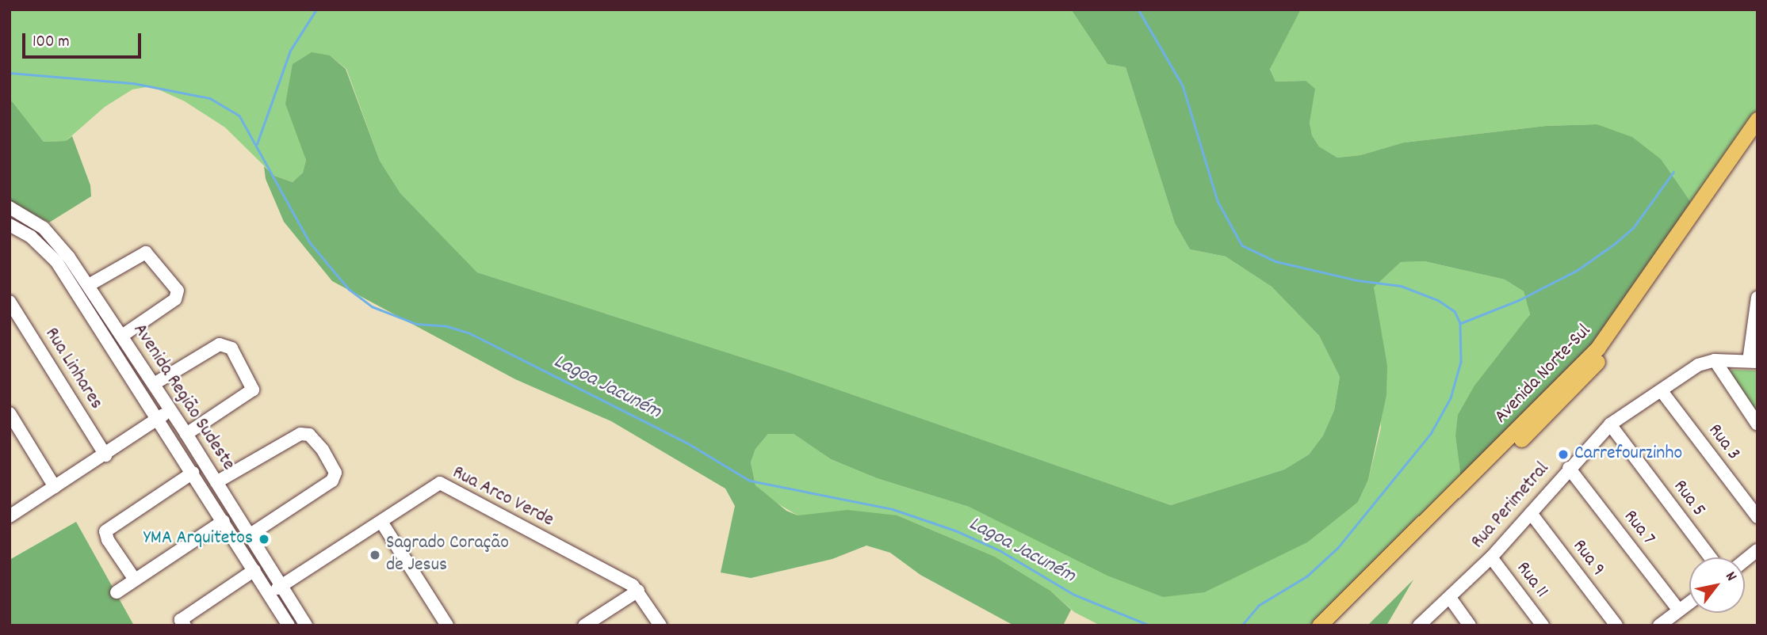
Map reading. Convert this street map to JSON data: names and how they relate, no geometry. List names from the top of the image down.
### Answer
{
  "streets": {
    "main road": ["Avenida Norte-Sul"],
    "street": [
      "Rua Linhares",
      "Avenida Região Sudeste",
      "Rua 3",
      "Rua Arco Verde",
      "Rua 5",
      "Rua Perimetral",
      "Rua 7",
      "Rua 9",
      "Rua 11"
    ]
  },
  "crossings": [
    ["Avenida Região Sudeste", "Rua Arco Verde"],
    ["Rua 3", "Rua Perimetral"],
    ["Rua 5", "Rua Perimetral"],
    ["Rua Perimetral", "Rua 7"],
    ["Rua Perimetral", "Rua 9"],
    ["Rua Perimetral", "Rua 11"]
  ],
  "water": ["Lagoa Jacuném"],
  "places": ["Carrefourzinho", "YMA Arquitetos", "Sagrado Coração de Jesus"],
  "scale_bar": "100 m",
  "north": "top right"
}
